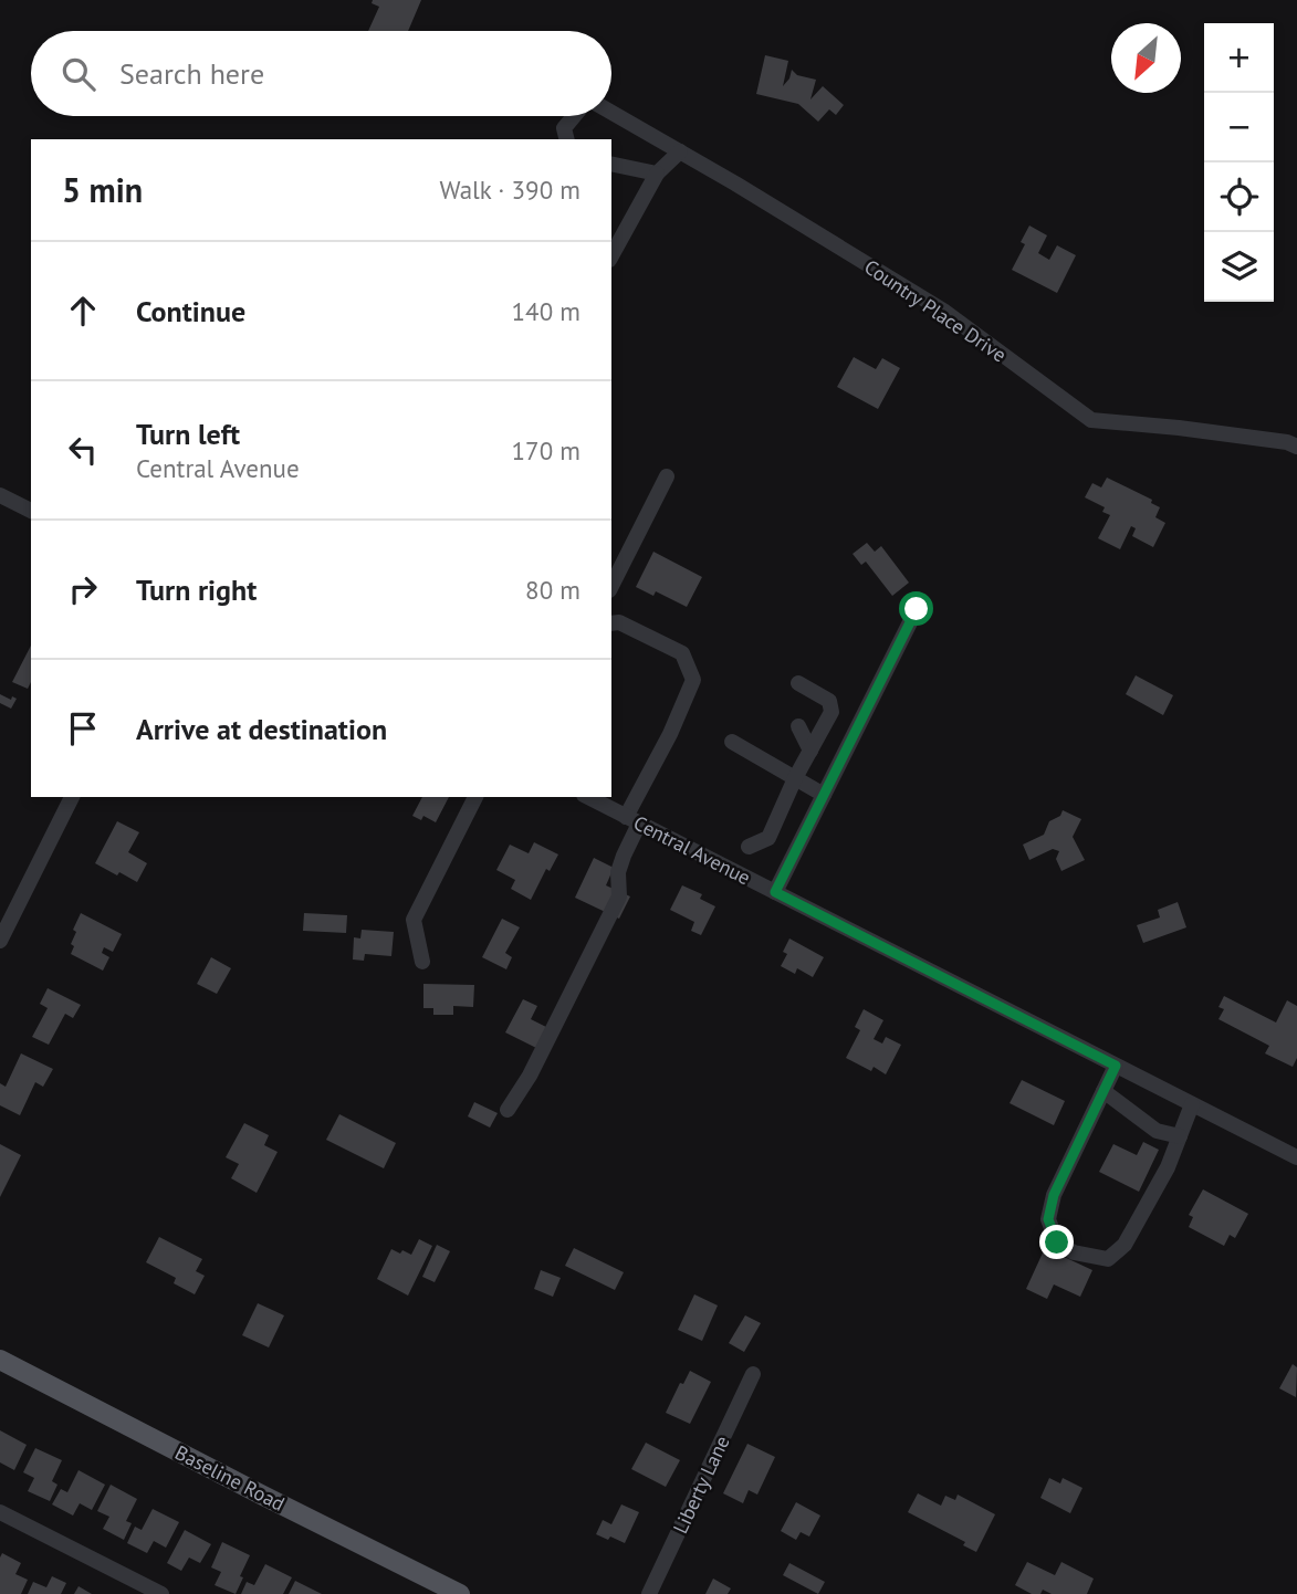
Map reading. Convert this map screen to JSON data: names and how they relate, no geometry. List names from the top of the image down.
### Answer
{
  "streets": {
    "main road": ["Baseline Road"],
    "street": ["Country Place Drive", "Central Avenue", "Liberty Lane"]
  },
  "north": "bottom left",
  "page": {
    "map_buttons": ["+", "−"],
    "search": "Search here",
    "heading": ["5 min", "Walk · 390 m"],
    "list": [
      ["Continue", "140 m"],
      ["Turn left", "Central Avenue", "170 m"],
      ["Turn right", "80 m"],
      "Arrive at destination"
    ]
  }
}
